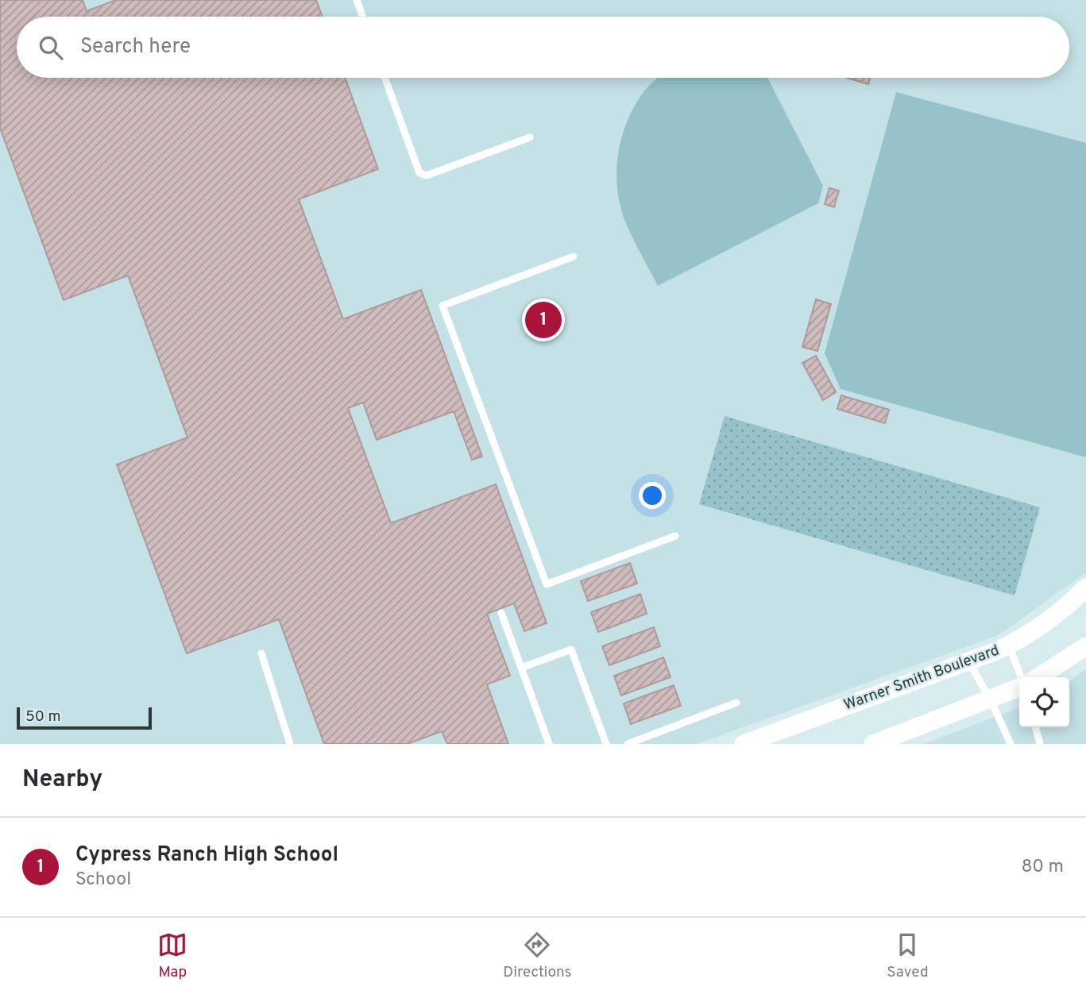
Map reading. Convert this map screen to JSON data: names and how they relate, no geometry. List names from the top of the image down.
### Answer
{
  "streets": {
    "street": ["Warner Smith Boulevard"]
  },
  "scale_bar": "50 m",
  "page": {
    "search": "Search here",
    "pins": "1",
    "scale": "50 m",
    "heading": "Nearby",
    "list": [
      {
        "mark": "1",
        "name": "Cypress Ranch High School",
        "note": "School",
        "value": "80 m"
      }
    ],
    "nav": ["Map", "Directions", "Saved"]
  }
}
